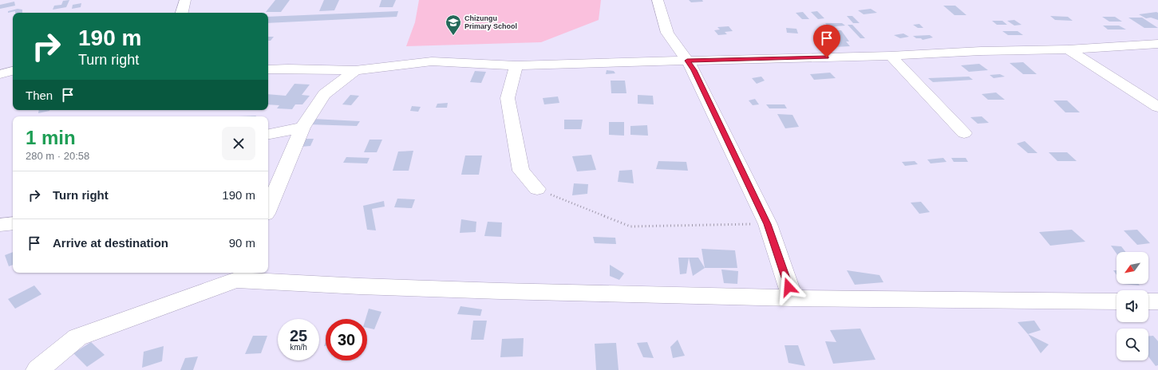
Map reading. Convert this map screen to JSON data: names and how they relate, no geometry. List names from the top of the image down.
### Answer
{
  "places": {
    "school or university": ["Chizungu Primary School"]
  },
  "north": "bottom left",
  "page": {
    "turn": ["190 m", "Turn right"],
    "then": "Then",
    "heading": ["1 min", "280 m · 20:58"],
    "list": [
      {
        "name": "Turn right",
        "value": "190 m"
      },
      {
        "name": "Arrive at destination",
        "value": "90 m"
      }
    ],
    "speed": "25 km/h",
    "limit": "30"
  }
}
